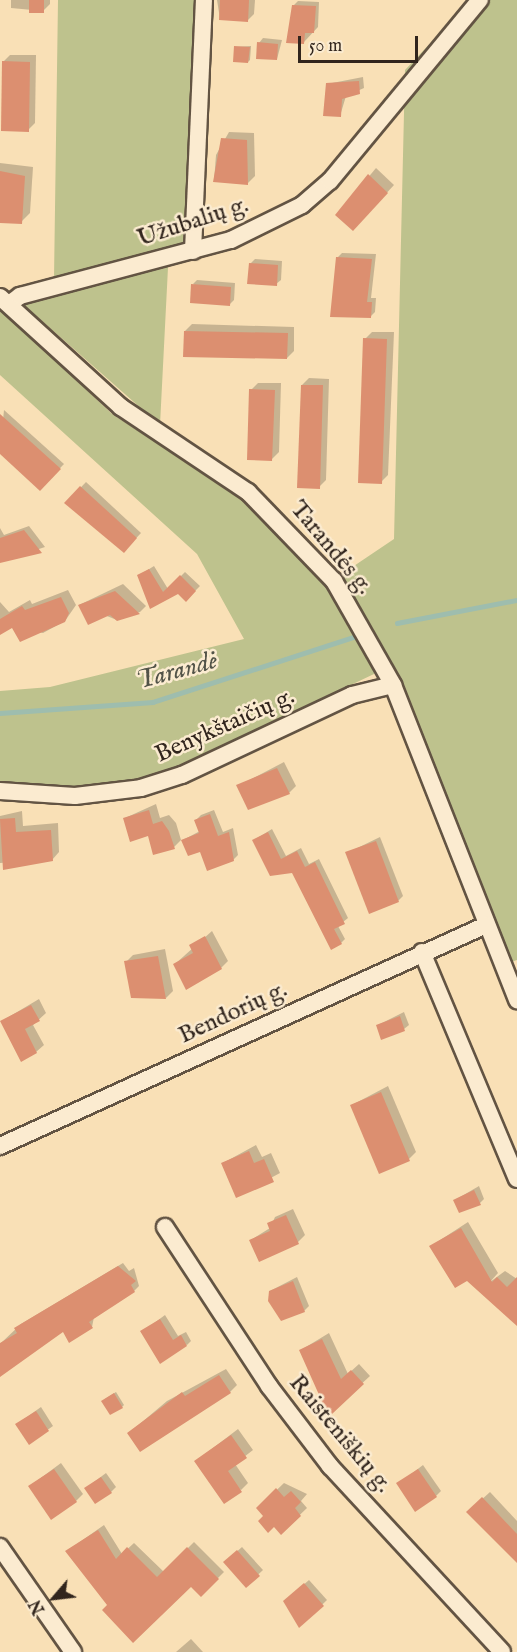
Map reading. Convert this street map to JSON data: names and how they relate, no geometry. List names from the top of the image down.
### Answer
{
  "streets": {
    "street": [
      "Užubalių g.",
      "Tarandės g.",
      "Benykštaičių g.",
      "Bendorių g.",
      "Raisteniškių g."
    ]
  },
  "crossings": [
    ["Užubalių g.", "Tarandės g."],
    ["Tarandės g.", "Benykštaičių g."],
    ["Tarandės g.", "Bendorių g."]
  ],
  "water": ["Tarandė"],
  "scale_bar": "50 m",
  "north": "bottom left"
}
